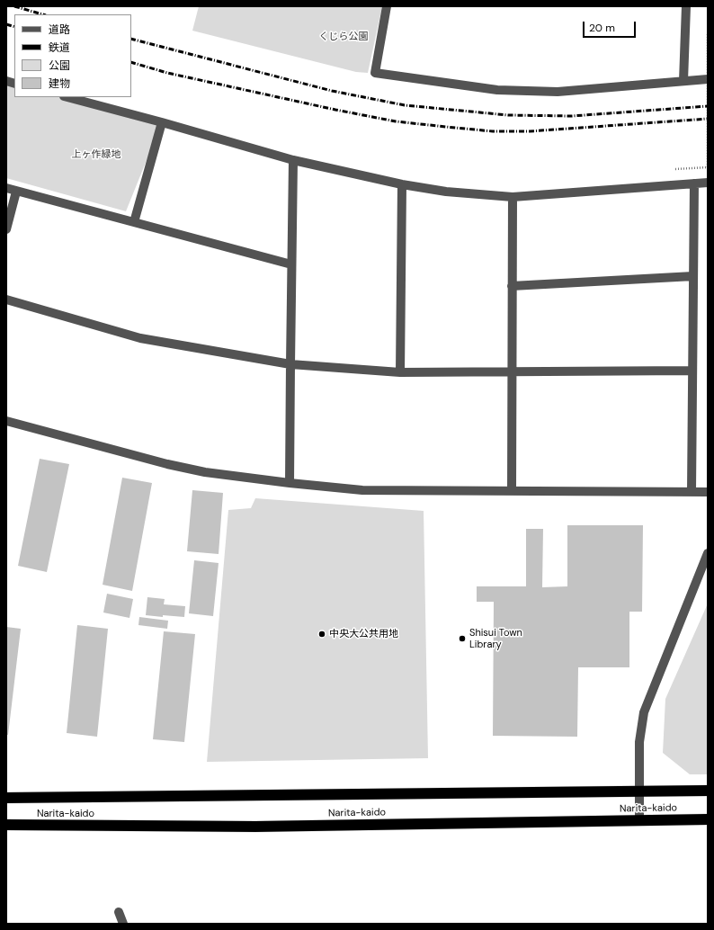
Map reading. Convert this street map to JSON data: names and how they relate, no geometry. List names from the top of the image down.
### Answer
{
  "streets": {
    "highway": ["Narita-kaido"]
  },
  "parks": ["くじら公園", "上ヶ作緑地"],
  "places": ["中央大公共用地", "Shisui Town Library"],
  "legend": [
    "道路",
    "鉄道",
    "公園",
    "建物"
  ],
  "scale_bar": "20 m"
}
